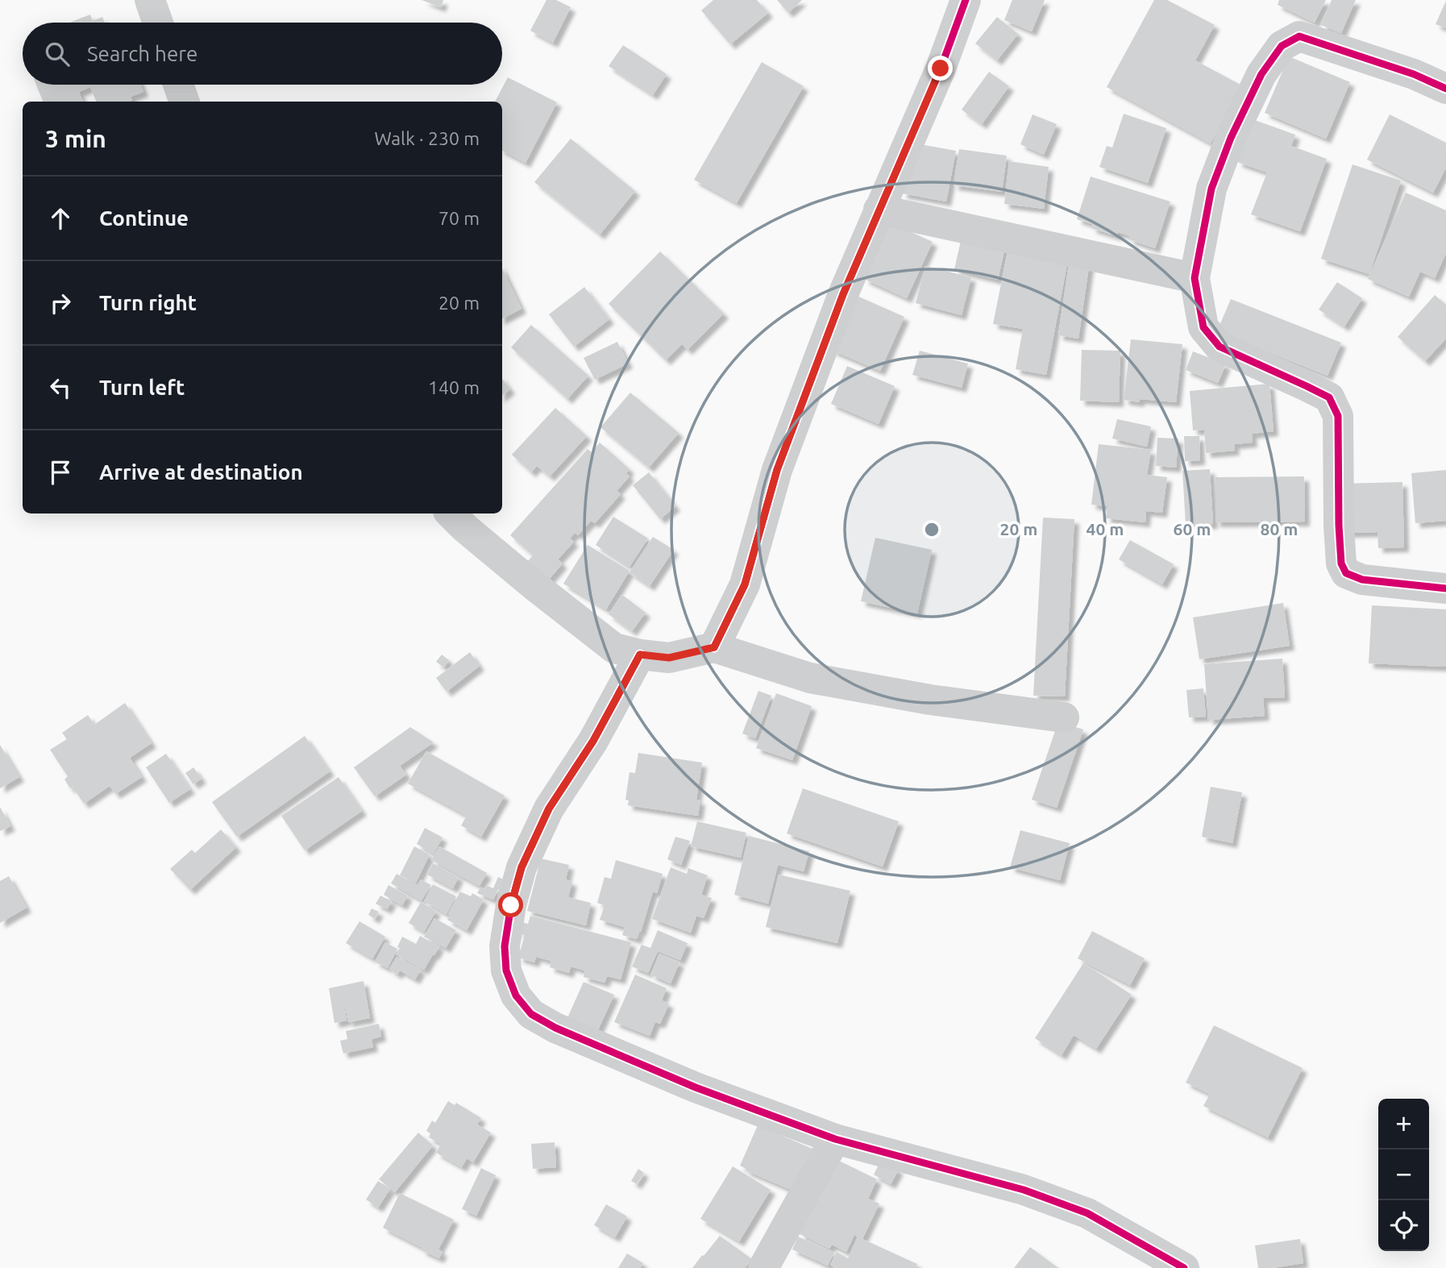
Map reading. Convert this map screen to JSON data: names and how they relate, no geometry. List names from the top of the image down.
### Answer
{
  "page": {
    "search": "Search here",
    "heading": ["3 min", "Walk · 230 m"],
    "list": [
      ["Continue", "70 m"],
      ["Turn right", "20 m"],
      ["Turn left", "140 m"],
      "Arrive at destination"
    ],
    "map_buttons": ["+", "−"]
  },
  "rings": [
    "20 m",
    "40 m",
    "60 m",
    "80 m"
  ]
}
